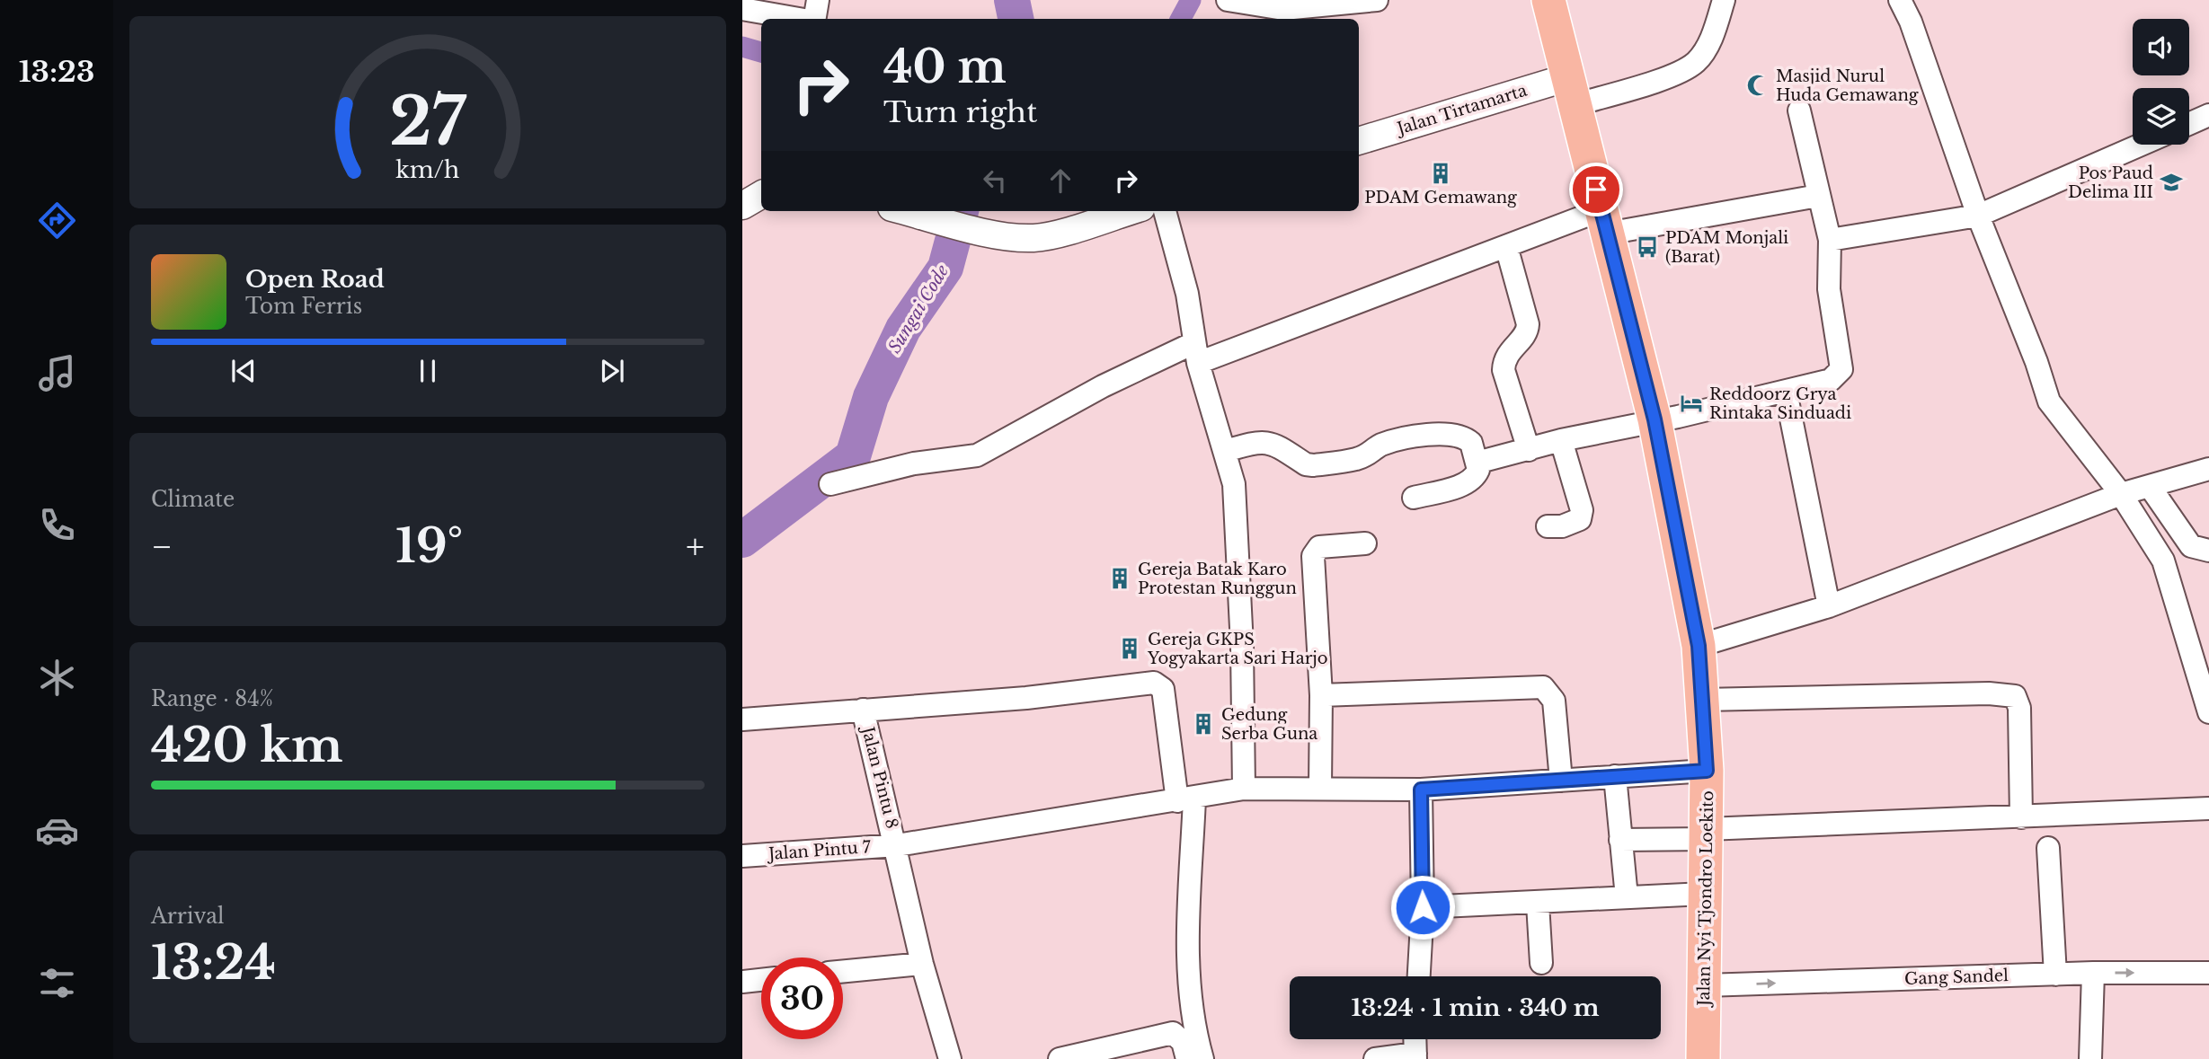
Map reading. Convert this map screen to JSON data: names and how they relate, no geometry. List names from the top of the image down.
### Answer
{
  "streets": {
    "main road": ["Jalan Nyi Tjondro Loekito"],
    "street": [
      "Jalan Tirtamarta",
      "Jalan Pintu 8",
      "Jalan Pintu 7",
      "Gang Sandel"
    ]
  },
  "crossings": [
    ["Jalan Tirtamarta", "Jalan Nyi Tjondro Loekito"],
    ["Jalan Pintu 8", "Jalan Pintu 7"],
    ["Jalan Pintu 7", "Jalan Nyi Tjondro Loekito"],
    ["Jalan Nyi Tjondro Loekito", "Gang Sandel"]
  ],
  "water": ["Sungai Code"],
  "places": {
    "mosque": ["Masjid Nurul Huda Gemawang"],
    "building": [
      "PDAM Gemawang",
      "Gereja Batak Karo Protestan Runggun",
      "Gereja GKPS Yogyakarta Sari Harjo",
      "Gedung Serba Guna"
    ],
    "school or university": ["Pos Paud Delima III"],
    "bus stop": ["PDAM Monjali (Barat)"],
    "hotel": ["Reddoorz Grya Rintaka Sinduadi"]
  },
  "page": {
    "tabs": "13:23",
    "turn": ["40 m", "Turn right"],
    "song": ["Open Road", "Tom Ferris"],
    "tile": [
      "Climate",
      ["Range · 84%", "420 km"],
      ["Arrival", "13:24"]
    ],
    "heat": ["−", "19°", "+"],
    "limit": "30",
    "trip": "13:24 · 1 min · 340 m",
    "gauge": ["27", "km/h"]
  }
}
